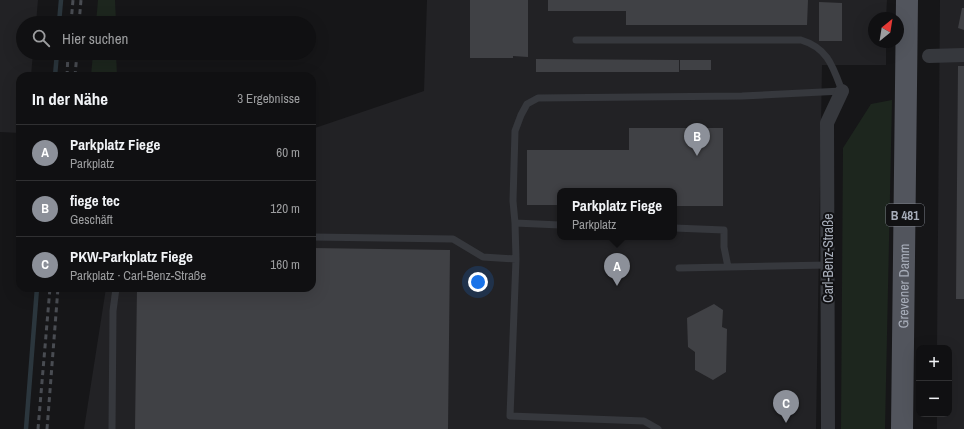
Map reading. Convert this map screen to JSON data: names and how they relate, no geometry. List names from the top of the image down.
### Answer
{
  "streets": {
    "main road": ["B 481", "Grevener Damm"],
    "street": ["Carl-Benz-Straße"]
  },
  "north": "top right",
  "page": {
    "search": "Hier suchen",
    "heading": ["In der Nähe", "3 Ergebnisse"],
    "pins": ["B", "A", "C"],
    "list": [
      {
        "mark": "A",
        "name": "Parkplatz Fiege",
        "note": "Parkplatz",
        "value": "60 m"
      },
      {
        "mark": "B",
        "name": "fiege tec",
        "note": "Geschäft",
        "value": "120 m"
      },
      {
        "mark": "C",
        "name": "PKW-Parkplatz Fiege",
        "note": "Parkplatz · Carl-Benz-Straße",
        "value": "160 m"
      }
    ],
    "popup": ["Parkplatz Fiege", "Parkplatz"],
    "map_buttons": ["+", "−"]
  }
}
